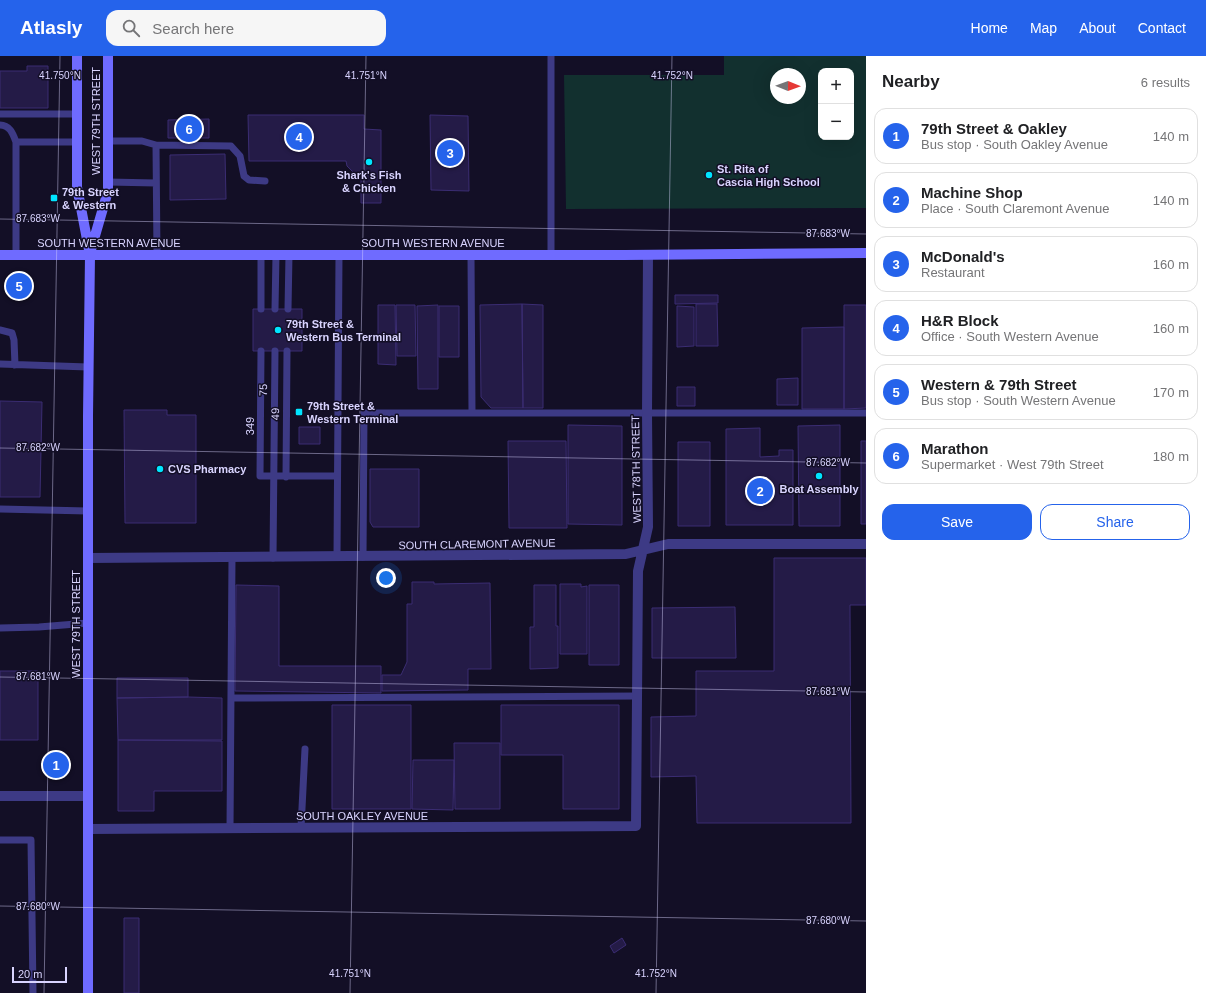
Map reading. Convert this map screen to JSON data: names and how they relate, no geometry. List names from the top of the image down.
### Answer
{
  "streets": {
    "main road": ["WEST 79TH STREET", "SOUTH WESTERN AVENUE"],
    "street": ["WEST 78TH STREET", "SOUTH CLAREMONT AVENUE", "SOUTH OAKLEY AVENUE"],
    "lane": ["75", "49", "349"]
  },
  "crossings": [
    ["WEST 79TH STREET", "SOUTH WESTERN AVENUE"],
    ["WEST 79TH STREET", "SOUTH CLAREMONT AVENUE"],
    ["WEST 79TH STREET", "SOUTH OAKLEY AVENUE"],
    ["SOUTH WESTERN AVENUE", "WEST 78TH STREET"],
    ["75", "349"],
    ["75", "SOUTH CLAREMONT AVENUE"],
    ["WEST 78TH STREET", "SOUTH CLAREMONT AVENUE"],
    ["WEST 78TH STREET", "SOUTH OAKLEY AVENUE"]
  ],
  "places": {
    "other": [
      "Shark's Fish & Chicken",
      "St. Rita of Cascia High School",
      "79th Street & Western Bus Terminal",
      "CVS Pharmacy",
      "Boat Assembly"
    ],
    "transit": ["79th Street & Western", "79th Street & Western Terminal"]
  },
  "scale_bar": "20 m",
  "north": "right",
  "page": {
    "header": "Atlasly",
    "search": "Search here",
    "nav": [
      "Home",
      "Map",
      "About",
      "Contact"
    ],
    "heading": ["Nearby", "6 results"],
    "map_buttons": ["+", "−"],
    "list": [
      {
        "mark": "1",
        "name": "79th Street & Oakley",
        "note": "Bus stop · South Oakley Avenue",
        "value": "140 m"
      },
      {
        "mark": "2",
        "name": "Machine Shop",
        "note": "Place · South Claremont Avenue",
        "value": "140 m"
      },
      {
        "mark": "3",
        "name": "McDonald's",
        "note": "Restaurant",
        "value": "160 m"
      },
      {
        "mark": "4",
        "name": "H&R Block",
        "note": "Office · South Western Avenue",
        "value": "160 m"
      },
      {
        "mark": "5",
        "name": "Western & 79th Street",
        "note": "Bus stop · South Western Avenue",
        "value": "170 m"
      },
      {
        "mark": "6",
        "name": "Marathon",
        "note": "Supermarket · West 79th Street",
        "value": "180 m"
      }
    ],
    "pins": [
      "6",
      "4",
      "3",
      "5",
      "2",
      "1"
    ],
    "buttons": ["Save", "Share"],
    "scale": "20 m"
  },
  "coordinates": [
    "41.750°N",
    "41.751°N",
    "41.752°N",
    "87.683°W",
    "87.682°W",
    "87.681°W",
    "87.680°W"
  ]
}
